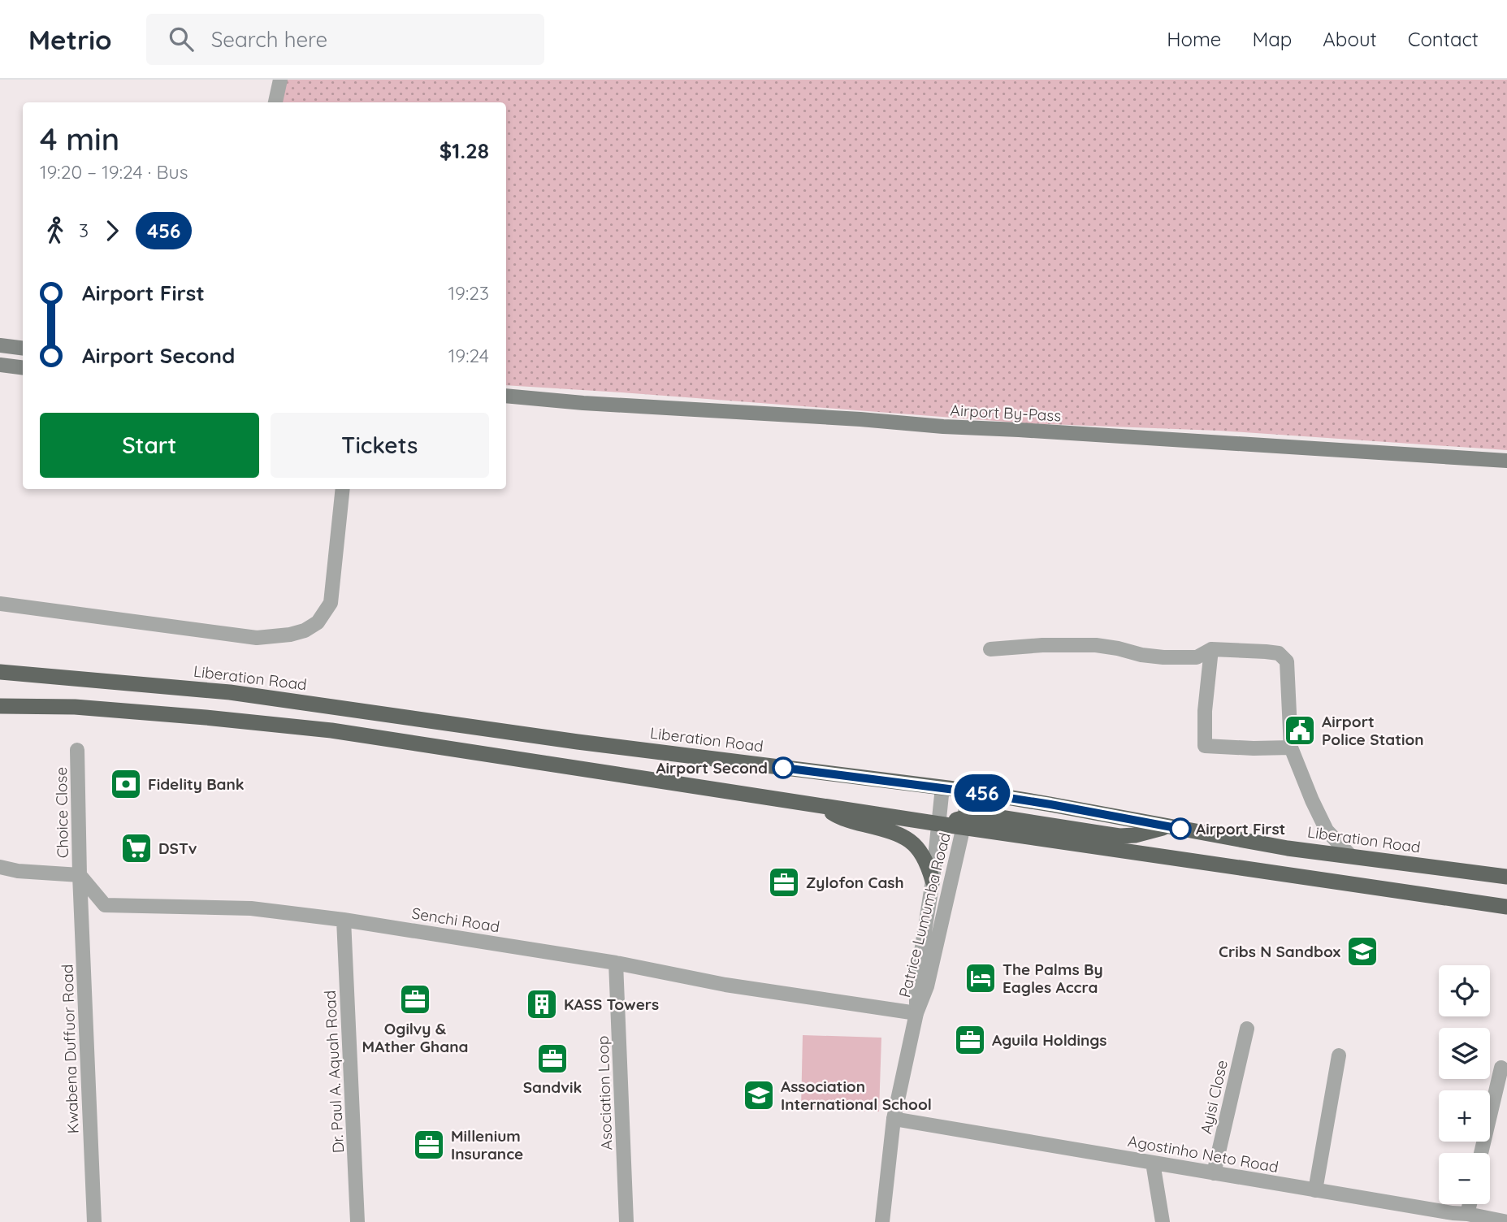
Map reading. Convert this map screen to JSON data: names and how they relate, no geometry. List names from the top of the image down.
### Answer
{
  "streets": {
    "highway": ["Liberation Road"],
    "main road": ["Airport By-Pass"],
    "street": [
      "Choice Close",
      "Patrice Lumumba Road",
      "Senchi Road",
      "Kwabena Duffuor Road",
      "Dr. Paul A. Aquah Road",
      "Asociation Loop",
      "Ayisi Close",
      "Agostinho Neto Road"
    ]
  },
  "crossings": [
    ["Liberation Road", "Patrice Lumumba Road"],
    ["Choice Close", "Senchi Road"],
    ["Choice Close", "Kwabena Duffuor Road"],
    ["Patrice Lumumba Road", "Senchi Road"],
    ["Patrice Lumumba Road", "Agostinho Neto Road"],
    ["Senchi Road", "Kwabena Duffuor Road"],
    ["Senchi Road", "Dr. Paul A. Aquah Road"],
    ["Senchi Road", "Asociation Loop"],
    ["Ayisi Close", "Agostinho Neto Road"]
  ],
  "places": {
    "public building": ["Airport Police Station"],
    "other": ["Airport Second", "Airport First"],
    "bank": ["Fidelity Bank"],
    "supermarket": ["DSTv"],
    "office": [
      "Zylofon Cash",
      "Ogilvy & MAther Ghana",
      "Aguila Holdings",
      "Sandvik",
      "Millenium Insurance"
    ],
    "school or university": ["Cribs N Sandbox", "Association International School"],
    "hotel": ["The Palms By Eagles Accra"],
    "building": ["KASS Towers"]
  },
  "lines": ["bus line 456"],
  "page": {
    "header": "Metrio",
    "search": "Search here",
    "nav": [
      "Home",
      "Map",
      "About",
      "Contact"
    ],
    "on_map": "456",
    "heading": ["4 min", "19:20 – 19:24 · Bus", "$1.28"],
    "legs": ["3", "456"],
    "list": [
      {
        "name": "Airport First",
        "value": "19:23"
      },
      {
        "name": "Airport Second",
        "value": "19:24"
      }
    ],
    "buttons": ["Start", "Tickets"],
    "map_buttons": ["+", "−"]
  }
}
